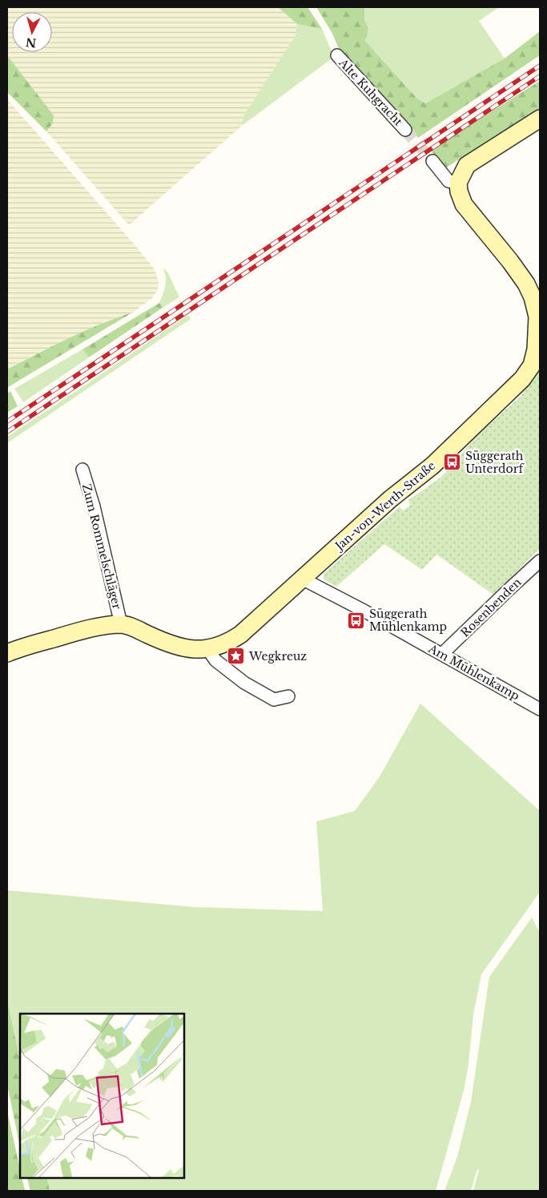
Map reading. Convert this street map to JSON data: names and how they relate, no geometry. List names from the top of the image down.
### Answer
{
  "streets": {
    "main road": ["Jan-von-Werth-Straße"],
    "street": [
      "Alte Kuhgracht",
      "Zum Rommelschläger",
      "Rosenbenden",
      "Am Mühlenkamp"
    ]
  },
  "crossings": [
    ["Jan-von-Werth-Straße", "Zum Rommelschläger"],
    ["Jan-von-Werth-Straße", "Am Mühlenkamp"],
    ["Rosenbenden", "Am Mühlenkamp"]
  ],
  "places": {
    "bus stop": ["Süggerath Unterdorf", "Süggerath Mühlenkamp"],
    "place": ["Wegkreuz"]
  },
  "north": "bottom"
}
